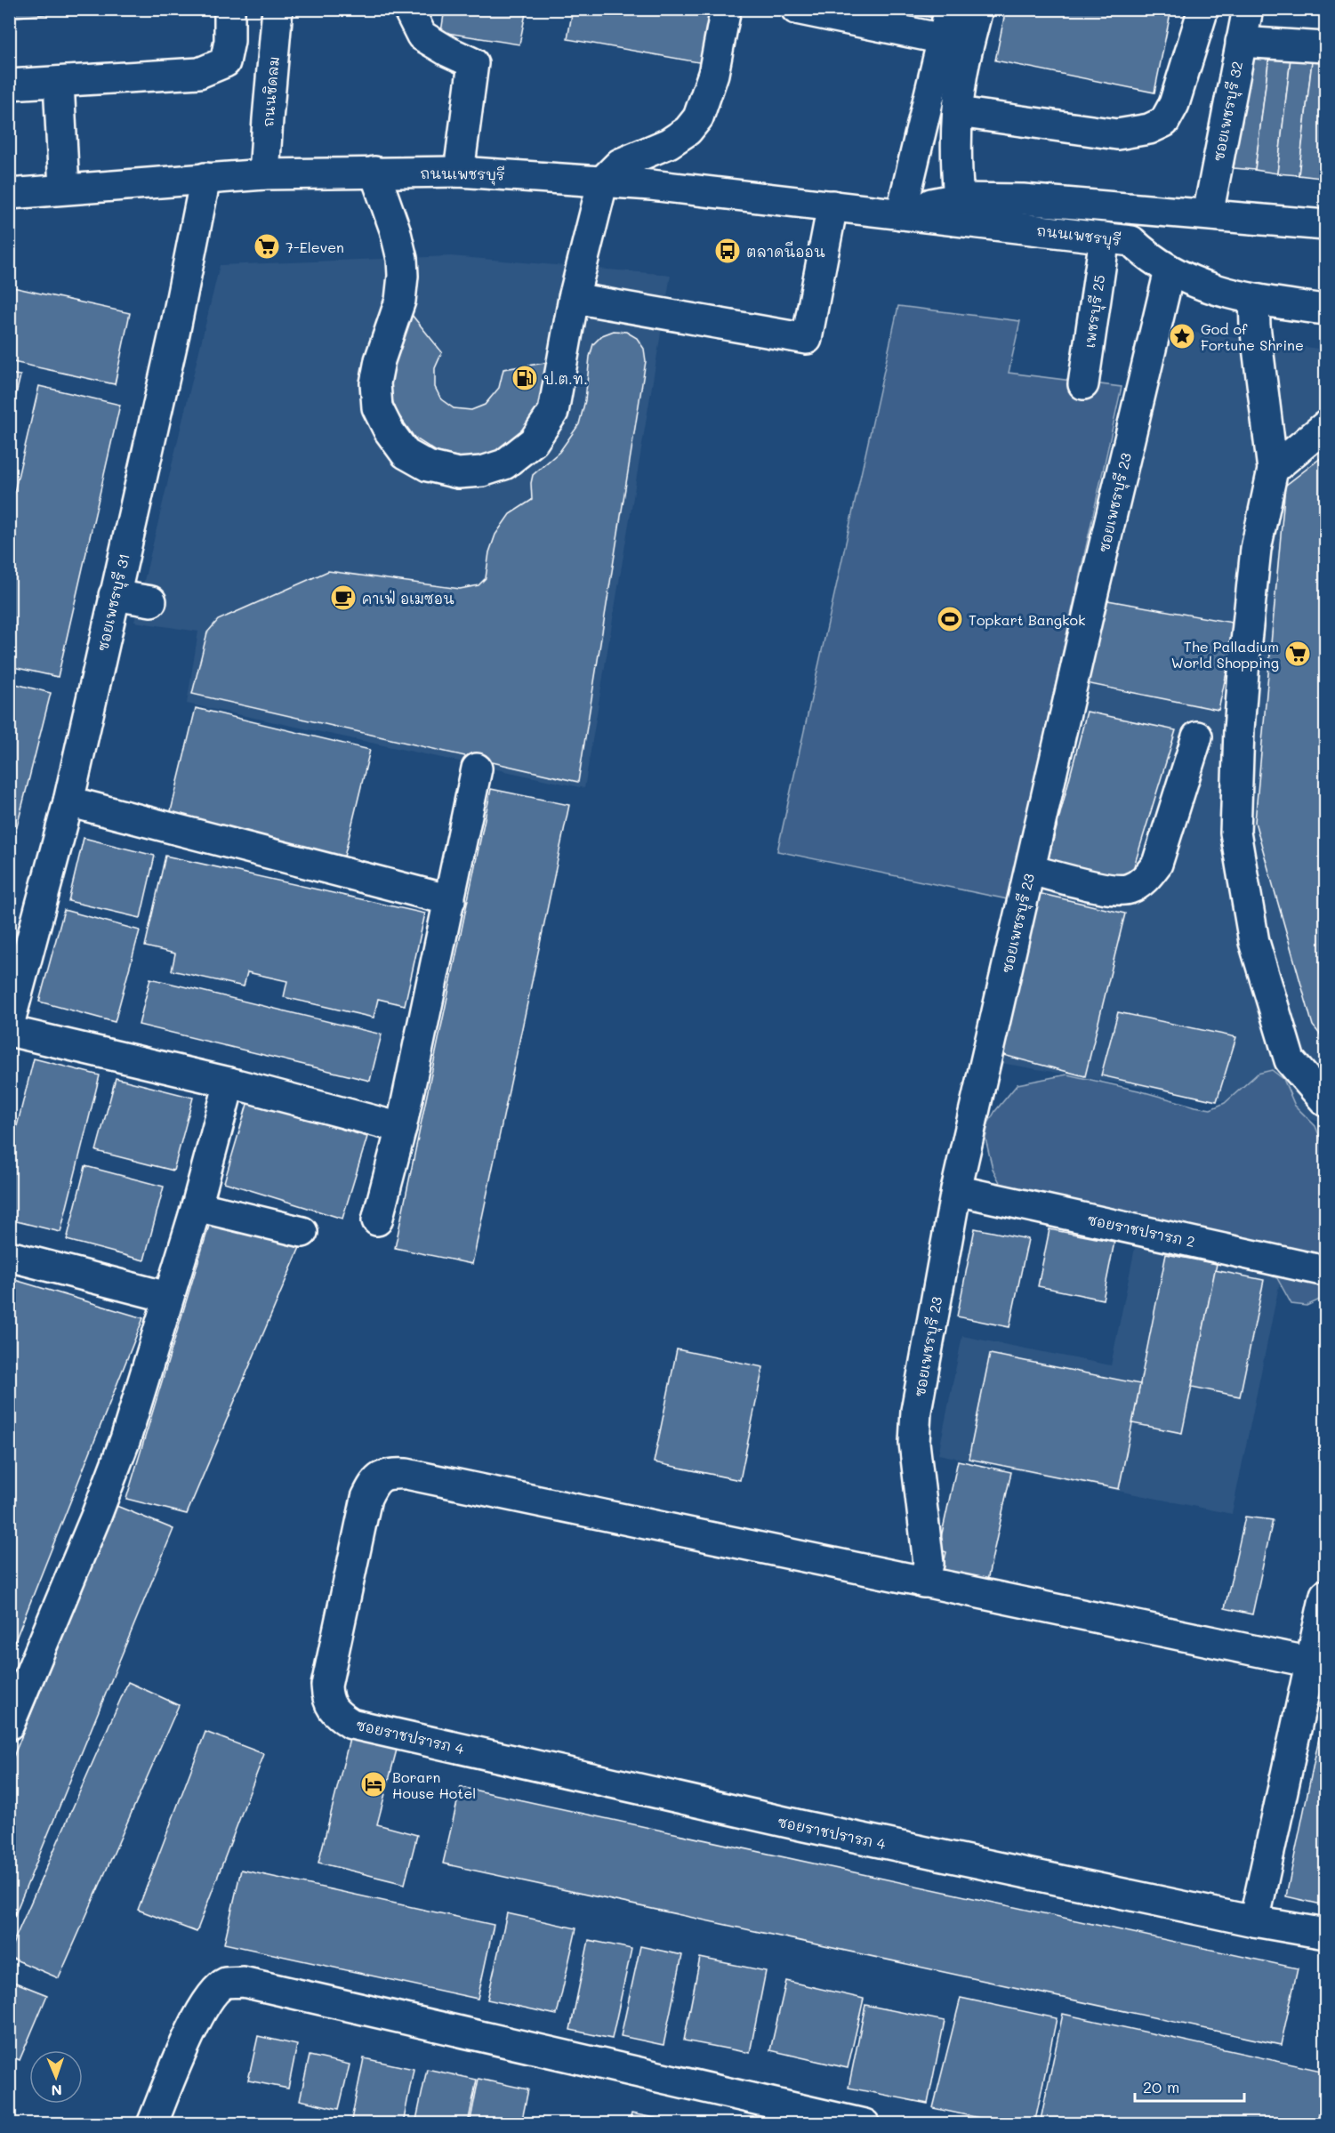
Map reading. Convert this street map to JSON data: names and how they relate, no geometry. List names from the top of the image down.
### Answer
{
  "streets": {
    "street": [
      "ถนนชิดลม",
      "ซอยเพชรบุรี 32",
      "ถนนเพชรบุรี",
      "เพชรบุรี 25",
      "ซอยเพชรบุรี 23",
      "ซอยเพชรบุรี 31",
      "ซอยราชปรารภ 2",
      "ซอยราชปรารภ 4"
    ]
  },
  "crossings": [
    ["ถนนชิดลม", "ถนนเพชรบุรี"],
    ["ซอยเพชรบุรี 32", "ถนนเพชรบุรี"],
    ["ถนนเพชรบุรี", "เพชรบุรี 25"],
    ["ถนนเพชรบุรี", "ซอยเพชรบุรี 23"],
    ["ถนนเพชรบุรี", "ซอยเพชรบุรี 31"],
    ["ซอยเพชรบุรี 23", "ซอยราชปรารภ 2"],
    ["ซอยเพชรบุรี 23", "ซอยราชปรารภ 4"]
  ],
  "places": {
    "supermarket": ["7-Eleven", "The Palladium World Shopping"],
    "bus stop": ["ตลาดนีออน"],
    "place": ["God of Fortune Shrine"],
    "fuel station": ["ป.ต.ท."],
    "cafe": ["คาเฟ่ อเมซอน"],
    "sports": ["Topkart Bangkok"],
    "hotel": ["Borarn House Hotel"]
  },
  "scale_bar": "20 m",
  "north": "bottom"
}
